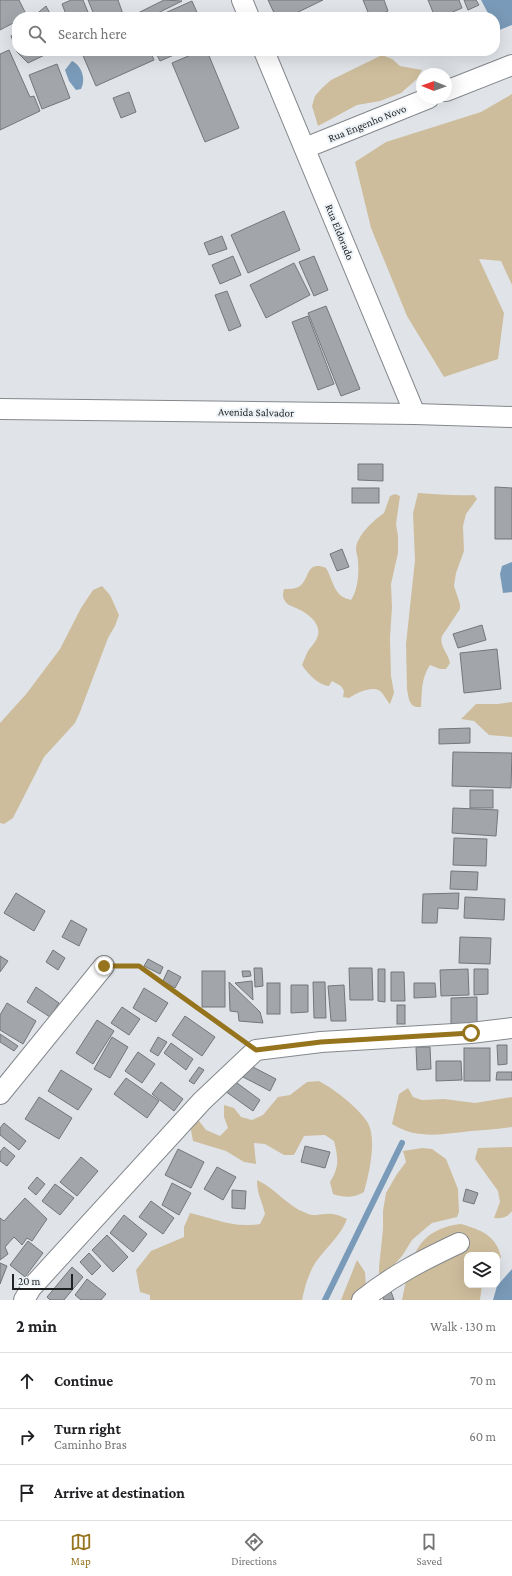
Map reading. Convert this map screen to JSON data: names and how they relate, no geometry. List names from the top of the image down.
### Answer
{
  "streets": {
    "street": ["Rua Engenho Novo", "Rua Eldorado", "Avenida Salvador"]
  },
  "crossings": [
    ["Rua Engenho Novo", "Rua Eldorado"],
    ["Rua Eldorado", "Avenida Salvador"]
  ],
  "scale_bar": "20 m",
  "north": "left",
  "page": {
    "search": "Search here",
    "scale": "20 m",
    "heading": ["2 min", "Walk · 130 m"],
    "list": [
      ["Continue", "70 m"],
      ["Turn right", "Caminho Bras", "60 m"],
      "Arrive at destination"
    ],
    "nav": ["Map", "Directions", "Saved"]
  }
}
